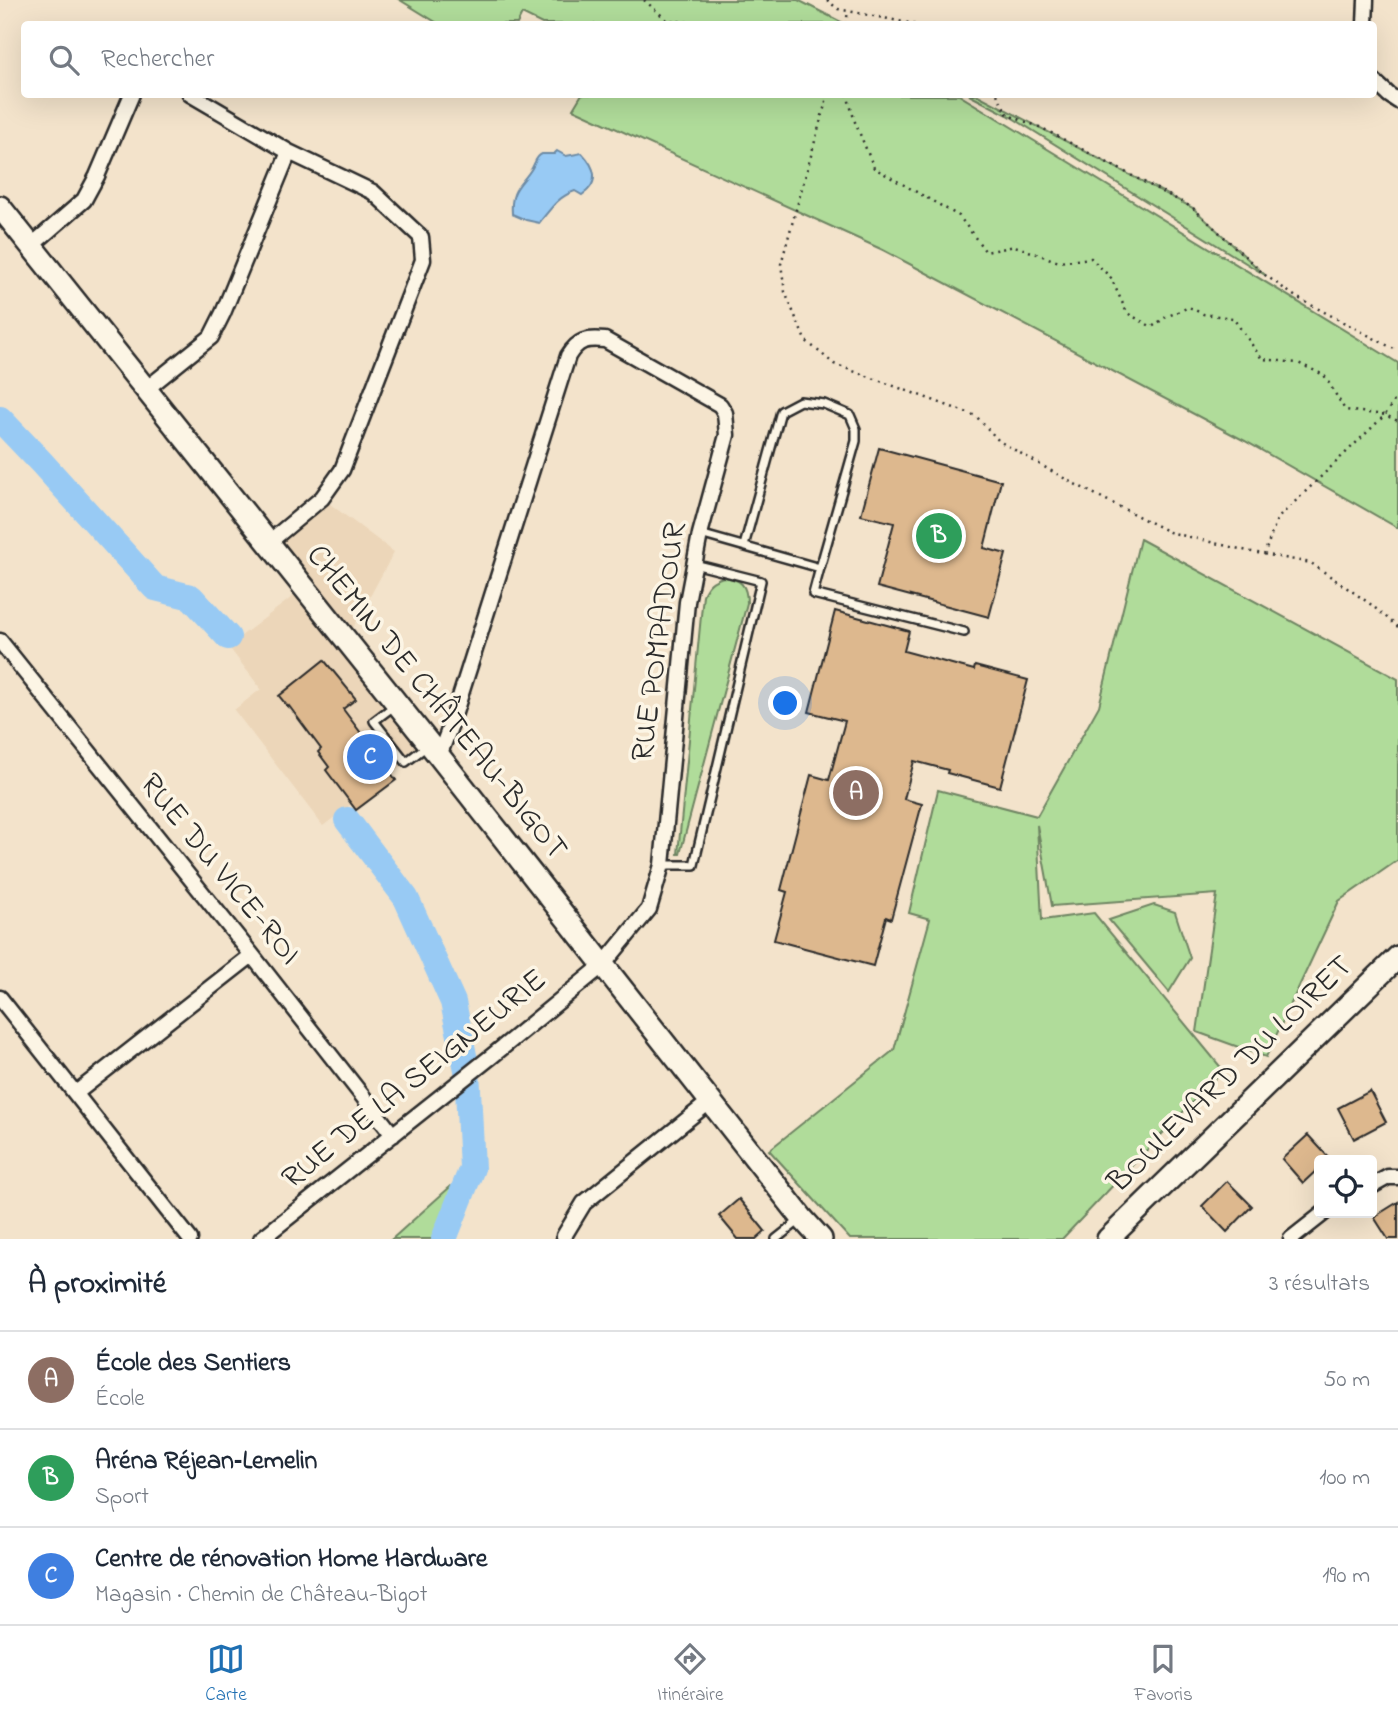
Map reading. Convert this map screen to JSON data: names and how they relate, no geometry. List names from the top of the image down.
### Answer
{
  "streets": {
    "street": [
      "RUE POMPADOUR",
      "CHEMIN DE CHÂTEAU-BIGOT",
      "RUE DU VICE-ROI",
      "BOULEVARD DU LOIRET",
      "RUE DE LA SEIGNEURIE"
    ]
  },
  "crossings": [
    ["RUE POMPADOUR", "CHEMIN DE CHÂTEAU-BIGOT"],
    ["RUE POMPADOUR", "RUE DE LA SEIGNEURIE"],
    ["CHEMIN DE CHÂTEAU-BIGOT", "RUE DE LA SEIGNEURIE"],
    ["RUE DU VICE-ROI", "RUE DE LA SEIGNEURIE"]
  ],
  "page": {
    "search": "Rechercher",
    "pins": ["B", "C", "A"],
    "heading": ["À proximité", "3 résultats"],
    "list": [
      {
        "mark": "A",
        "name": "École des Sentiers",
        "note": "École",
        "value": "50 m"
      },
      {
        "mark": "B",
        "name": "Aréna Réjean‑Lemelin",
        "note": "Sport",
        "value": "100 m"
      },
      {
        "mark": "C",
        "name": "Centre de rénovation Home Hardware",
        "note": "Magasin · Chemin de Château-Bigot",
        "value": "190 m"
      }
    ],
    "nav": ["Carte", "Itinéraire", "Favoris"]
  }
}
